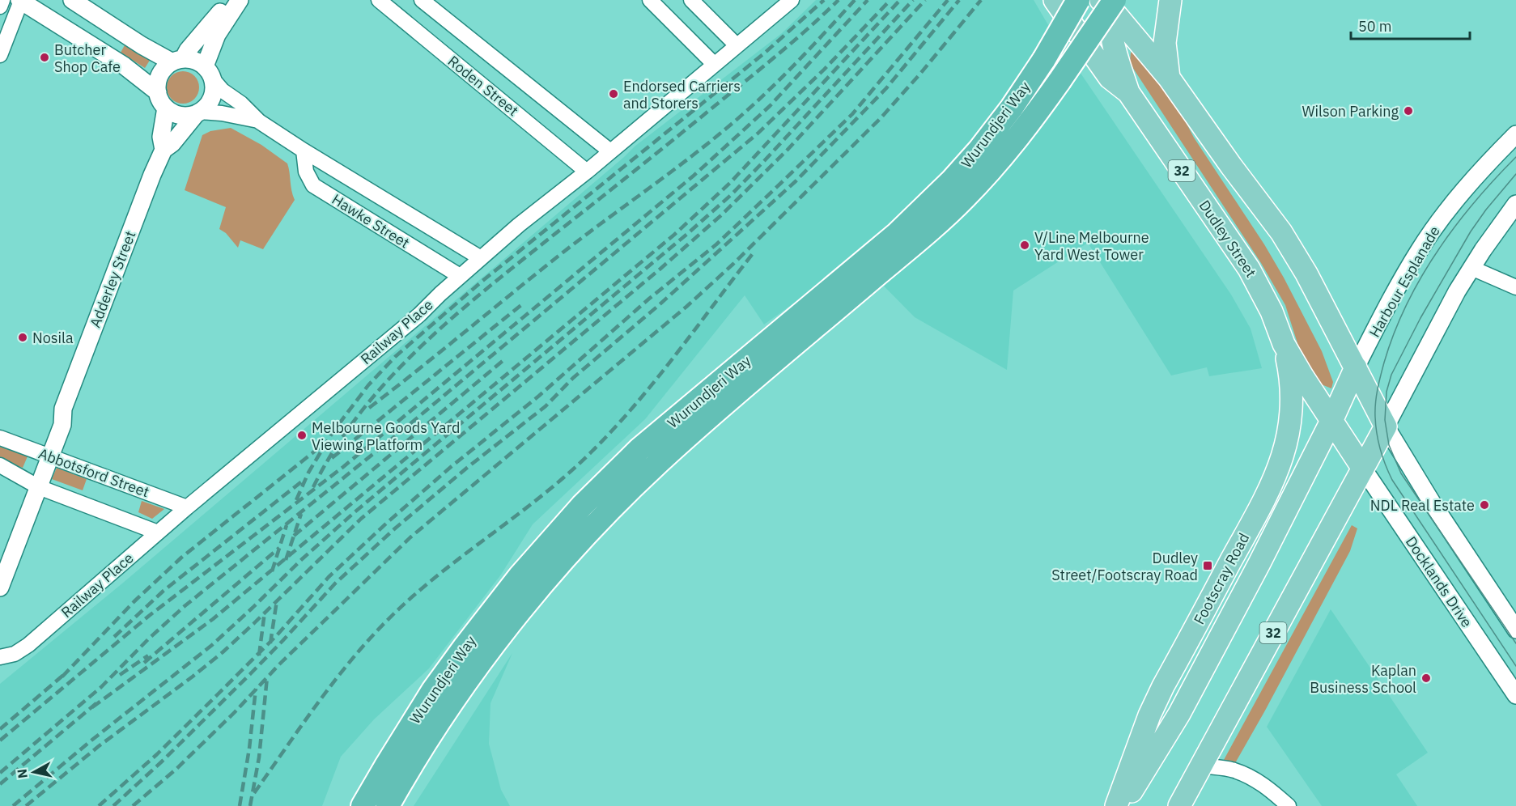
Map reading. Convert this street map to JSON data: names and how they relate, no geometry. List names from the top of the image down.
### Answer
{
  "streets": {
    "highway": ["Wurundjeri Way"],
    "main road": ["32", "Dudley Street", "Footscray Road"],
    "street": [
      "Roden Street",
      "Hawke Street",
      "Adderley Street",
      "Harbour Esplanade",
      "Railway Place",
      "Abbotsford Street",
      "Docklands Drive"
    ]
  },
  "crossings": [
    ["Roden Street", "Railway Place"],
    ["32", "Dudley Street"],
    ["32", "Docklands Drive"],
    ["Hawke Street", "Adderley Street"],
    ["Hawke Street", "Railway Place"],
    ["Dudley Street", "Footscray Road"],
    ["Dudley Street", "Docklands Drive"],
    ["Adderley Street", "Abbotsford Street"],
    ["Harbour Esplanade", "Footscray Road"],
    ["Railway Place", "Abbotsford Street"]
  ],
  "places": {
    "other": [
      "Butcher Shop Cafe",
      "Endorsed Carriers and Storers",
      "Wilson Parking",
      "V/Line Melbourne Yard West Tower",
      "Nosila",
      "Melbourne Goods Yard Viewing Platform",
      "NDL Real Estate",
      "Kaplan Business School"
    ],
    "transit": ["Dudley Street/Footscray Road"]
  },
  "scale_bar": "50 m",
  "north": "left"
}
